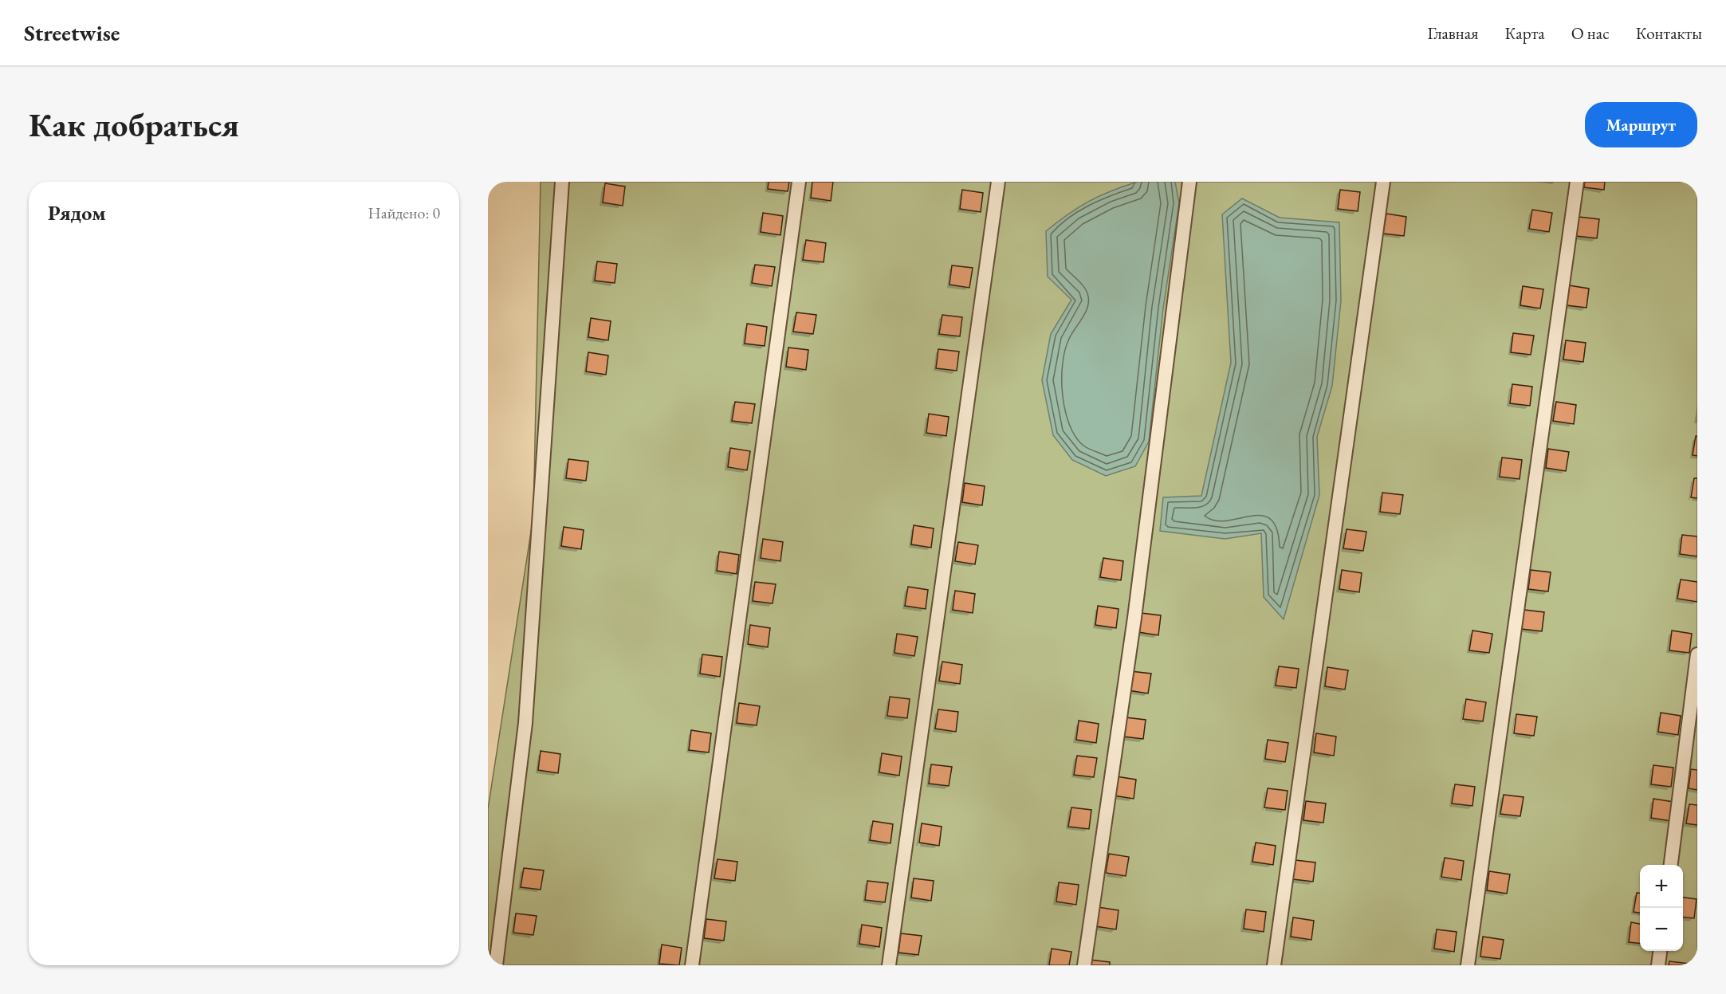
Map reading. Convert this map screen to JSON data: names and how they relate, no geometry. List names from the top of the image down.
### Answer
{
  "page": {
    "header": "Streetwise",
    "nav": [
      "Главная",
      "Карта",
      "О нас",
      "Контакты"
    ],
    "buttons": "Маршрут",
    "title": "Как добраться",
    "heading": ["Рядом", "Найдено: 0"],
    "map_buttons": ["+", "−"]
  }
}
